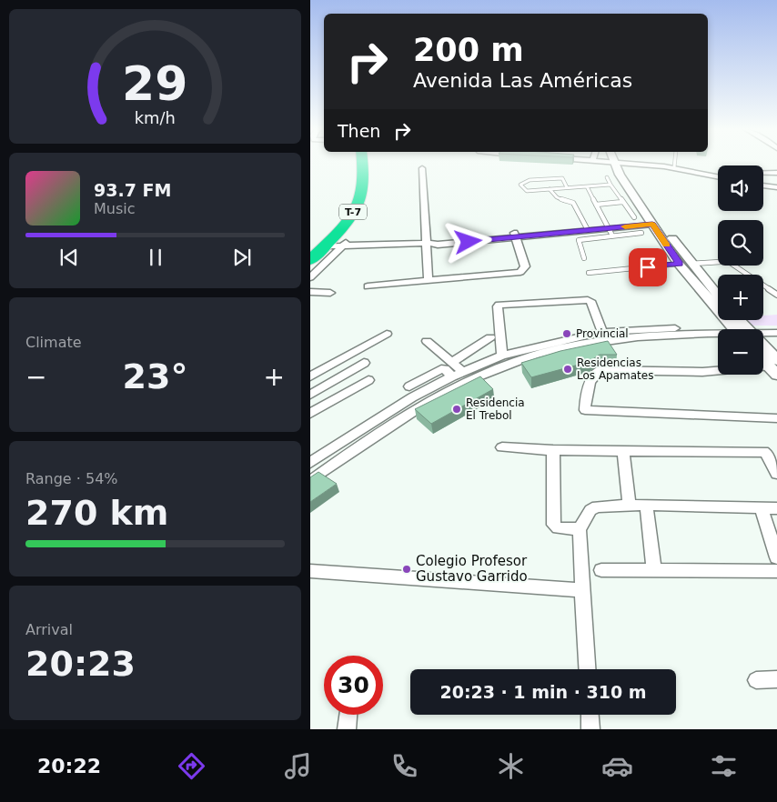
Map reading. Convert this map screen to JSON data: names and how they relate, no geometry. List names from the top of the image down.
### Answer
{
  "streets": {
    "highway": ["T-7"]
  },
  "places": [
    "Provincial",
    "Residencias Los Apamates",
    "Residencia El Trebol",
    "Colegio Profesor Gustavo Garrido"
  ],
  "page": {
    "turn": ["200 m", "Avenida Las Américas"],
    "then": "Then",
    "map_buttons": ["+", "−"],
    "song": ["93.7 FM", "Music"],
    "tile": [
      "Climate",
      ["Range · 54%", "270 km"],
      ["Arrival", "20:23"]
    ],
    "heat": ["−", "23°", "+"],
    "limit": "30",
    "trip": "20:23 · 1 min · 310 m",
    "tabs": "20:22",
    "gauge": ["29", "km/h"]
  }
}
